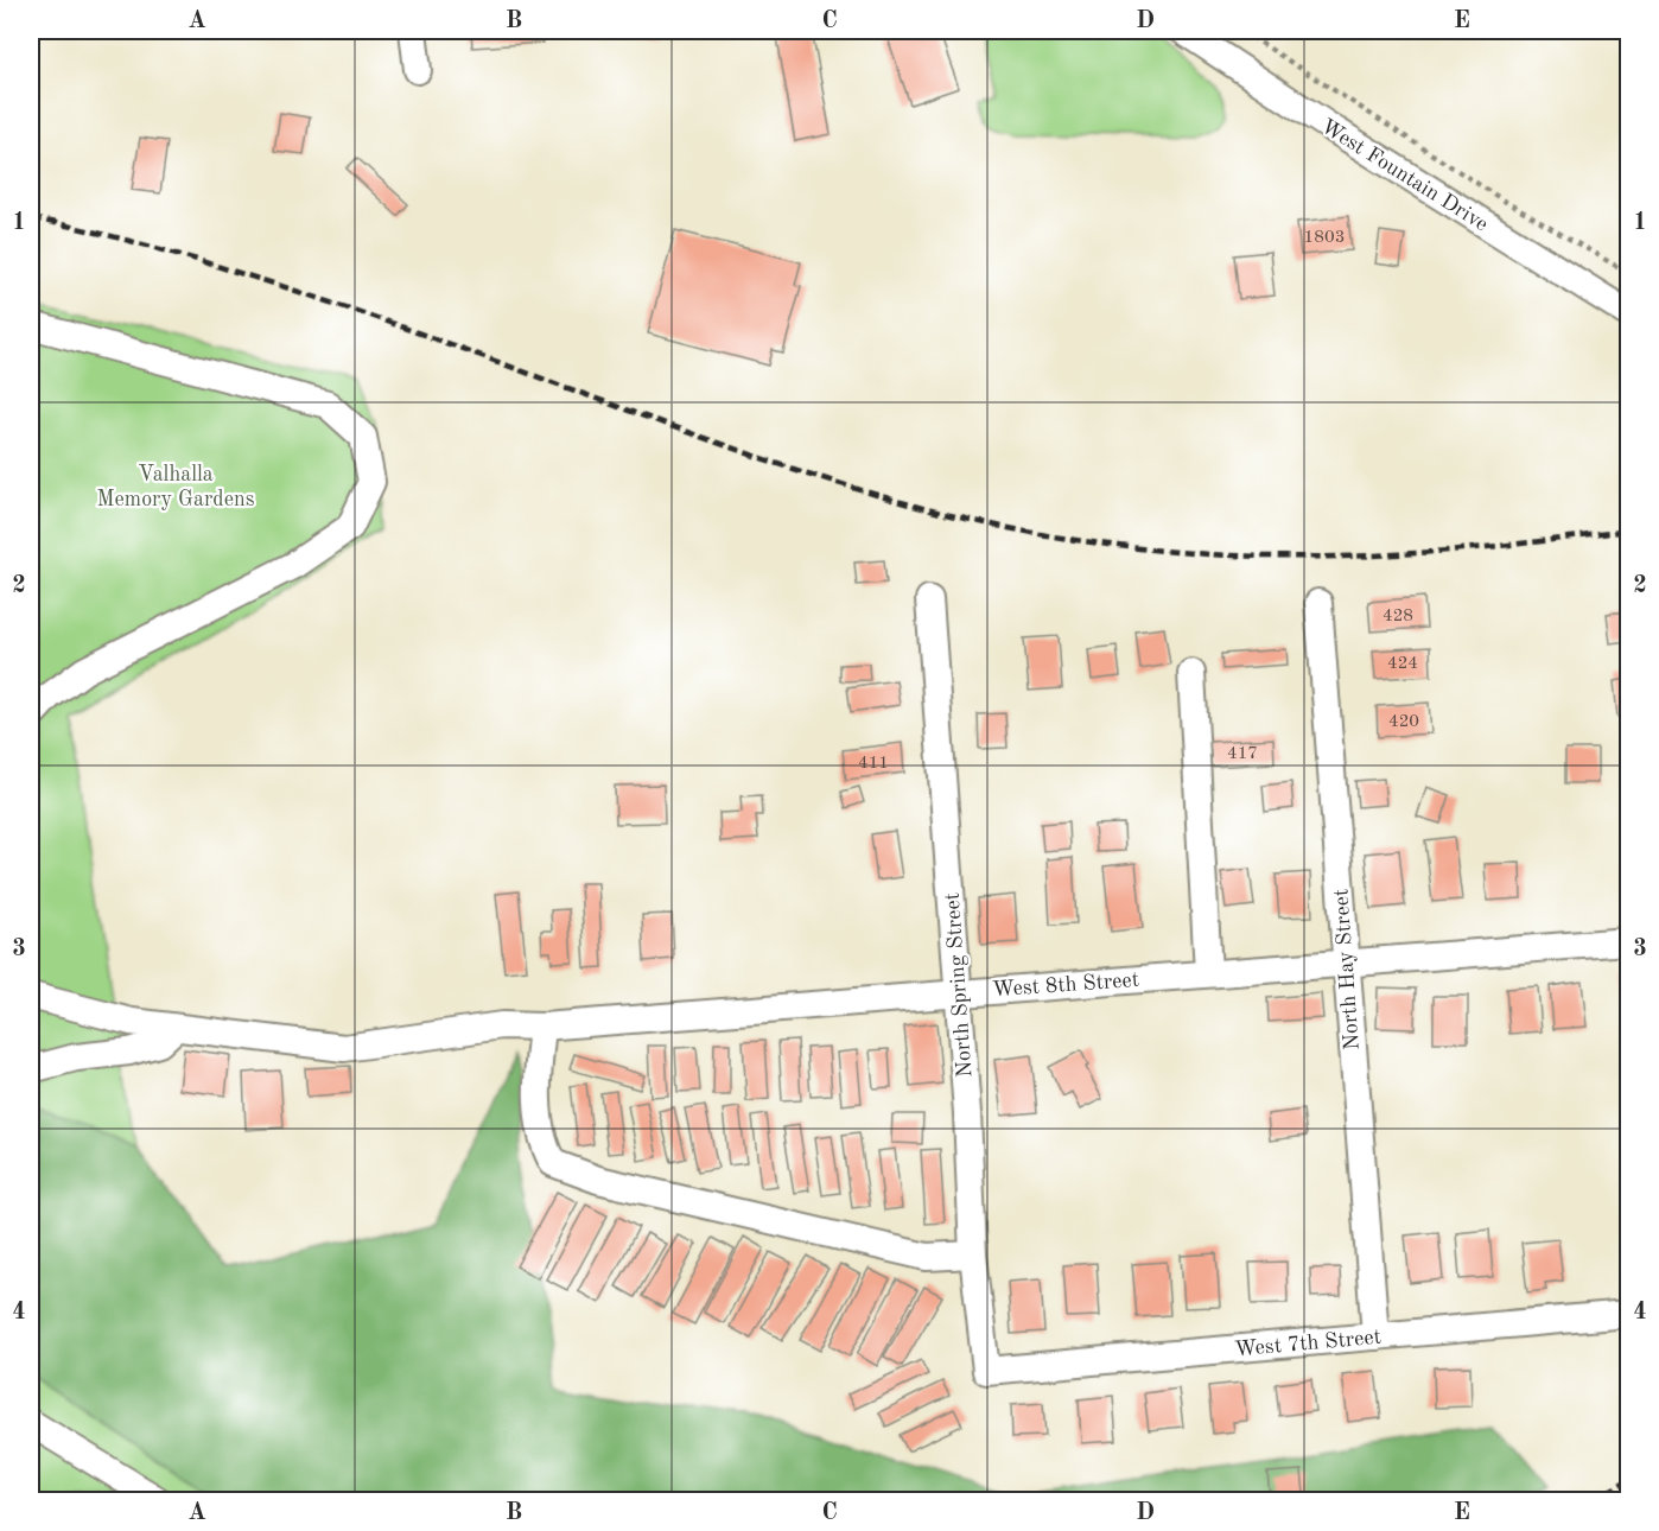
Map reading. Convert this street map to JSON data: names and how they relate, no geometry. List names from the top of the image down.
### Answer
{
  "streets": {
    "street": [
      "West Fountain Drive",
      "North Hay Street",
      "West 8th Street",
      "North Spring Street",
      "West 7th Street"
    ]
  },
  "crossings": [
    ["North Hay Street", "West 8th Street"],
    ["North Hay Street", "West 7th Street"],
    ["West 8th Street", "North Spring Street"],
    ["North Spring Street", "West 7th Street"]
  ],
  "parks": ["Valhalla Memory Gardens"],
  "house_numbers": [
    "1803",
    "428",
    "424",
    "420",
    "417",
    "411"
  ],
  "grid": {
    "columns": [
      "A",
      "B",
      "C",
      "D",
      "E"
    ],
    "rows": [
      "1",
      "2",
      "3",
      "4"
    ]
  }
}
